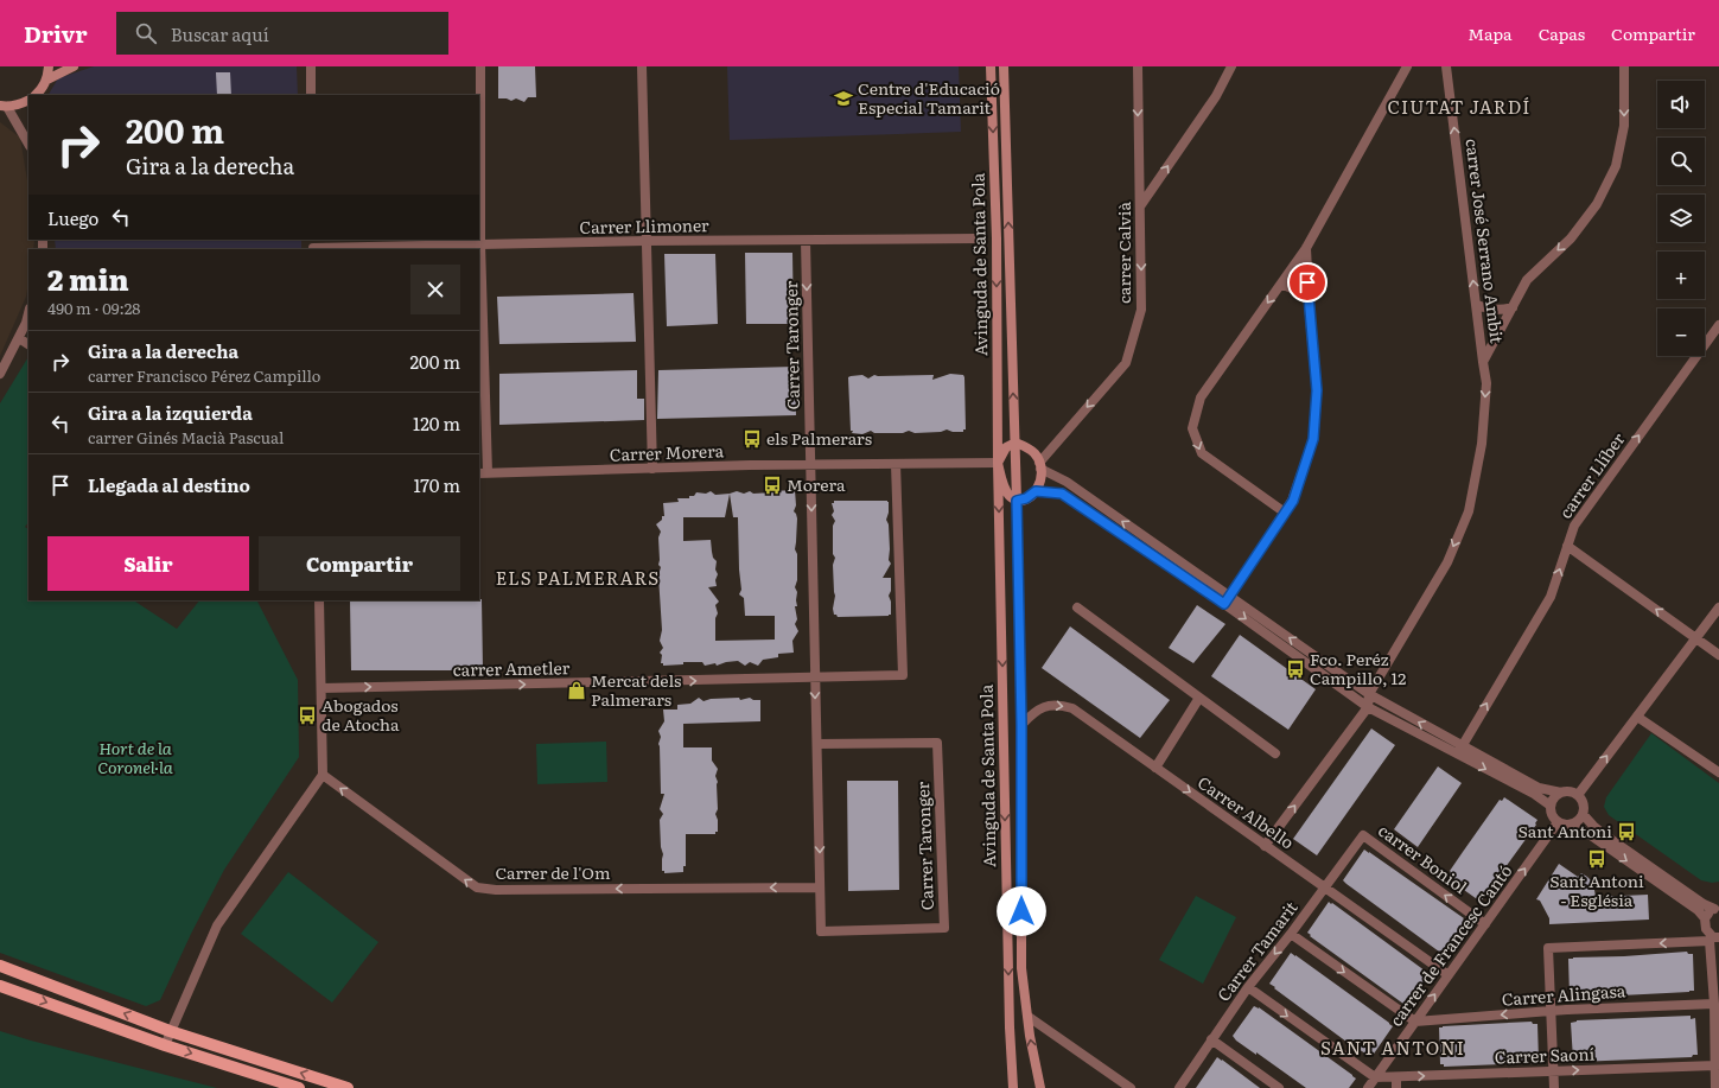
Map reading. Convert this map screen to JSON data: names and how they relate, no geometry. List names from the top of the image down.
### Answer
{
  "streets": {
    "main road": ["Avinguda de Santa Pola"],
    "street": [
      "Carrer Llimoner",
      "carrer José Serrano Ambit",
      "carrer Calvià",
      "Carrer Taronger",
      "Carrer Morera",
      "carrer Llíber",
      "carrer Ametler",
      "Carrer Albello",
      "carrer Boniol",
      "Carrer de l'Om",
      "carrer de Francesc Cantó",
      "Carrer Tamarit",
      "Carrer Alingasa",
      "Carrer Saoní"
    ]
  },
  "crossings": [
    ["Carrer Llimoner", "Carrer Taronger"],
    ["Avinguda de Santa Pola", "Carrer Morera"],
    ["Avinguda de Santa Pola", "Carrer Albello"],
    ["Carrer Taronger", "Carrer Morera"],
    ["Carrer Taronger", "carrer Ametler"],
    ["Carrer Taronger", "Carrer de l'Om"],
    ["Carrer Albello", "carrer de Francesc Cantó"],
    ["Carrer Albello", "Carrer Tamarit"],
    ["carrer Boniol", "carrer de Francesc Cantó"],
    ["carrer Boniol", "Carrer Tamarit"],
    ["carrer de Francesc Cantó", "Carrer Alingasa"],
    ["carrer de Francesc Cantó", "Carrer Saoní"]
  ],
  "one_way": [
    "Carrer Taronger",
    "carrer Llíber",
    "carrer Ametler",
    "carrer Boniol",
    "Carrer de l'Om",
    "carrer de Francesc Cantó",
    "Carrer Alingasa",
    "Carrer Saoní"
  ],
  "districts": ["CIUTAT JARDÍ", "ELS PALMERARS", "SANT ANTONI"],
  "parks": ["Hort de la Coronel·la"],
  "places": {
    "school or university": ["Centre d'Educació Especial Tamarit"],
    "bus stop": [
      "els Palmerars",
      "Morera",
      "Fco. Peréz Campillo, 12",
      "Abogados de Atocha",
      "Sant Antoni",
      "Sant Antoni - Església"
    ],
    "shop": ["Mercat dels Palmerars"]
  },
  "page": {
    "header": "Drivr",
    "search": "Buscar aquí",
    "nav": ["Mapa", "Capas", "Compartir"],
    "map_buttons": ["+", "−"],
    "turn": ["200 m", "Gira a la derecha"],
    "then": "Luego",
    "heading": ["2 min", "490 m · 09:28"],
    "list": [
      {
        "name": "Gira a la derecha",
        "note": "carrer Francisco Pérez Campillo",
        "value": "200 m"
      },
      {
        "name": "Gira a la izquierda",
        "note": "carrer Ginés Macià Pascual",
        "value": "120 m"
      },
      {
        "name": "Llegada al destino",
        "value": "170 m"
      }
    ],
    "buttons": ["Salir", "Compartir"]
  }
}
